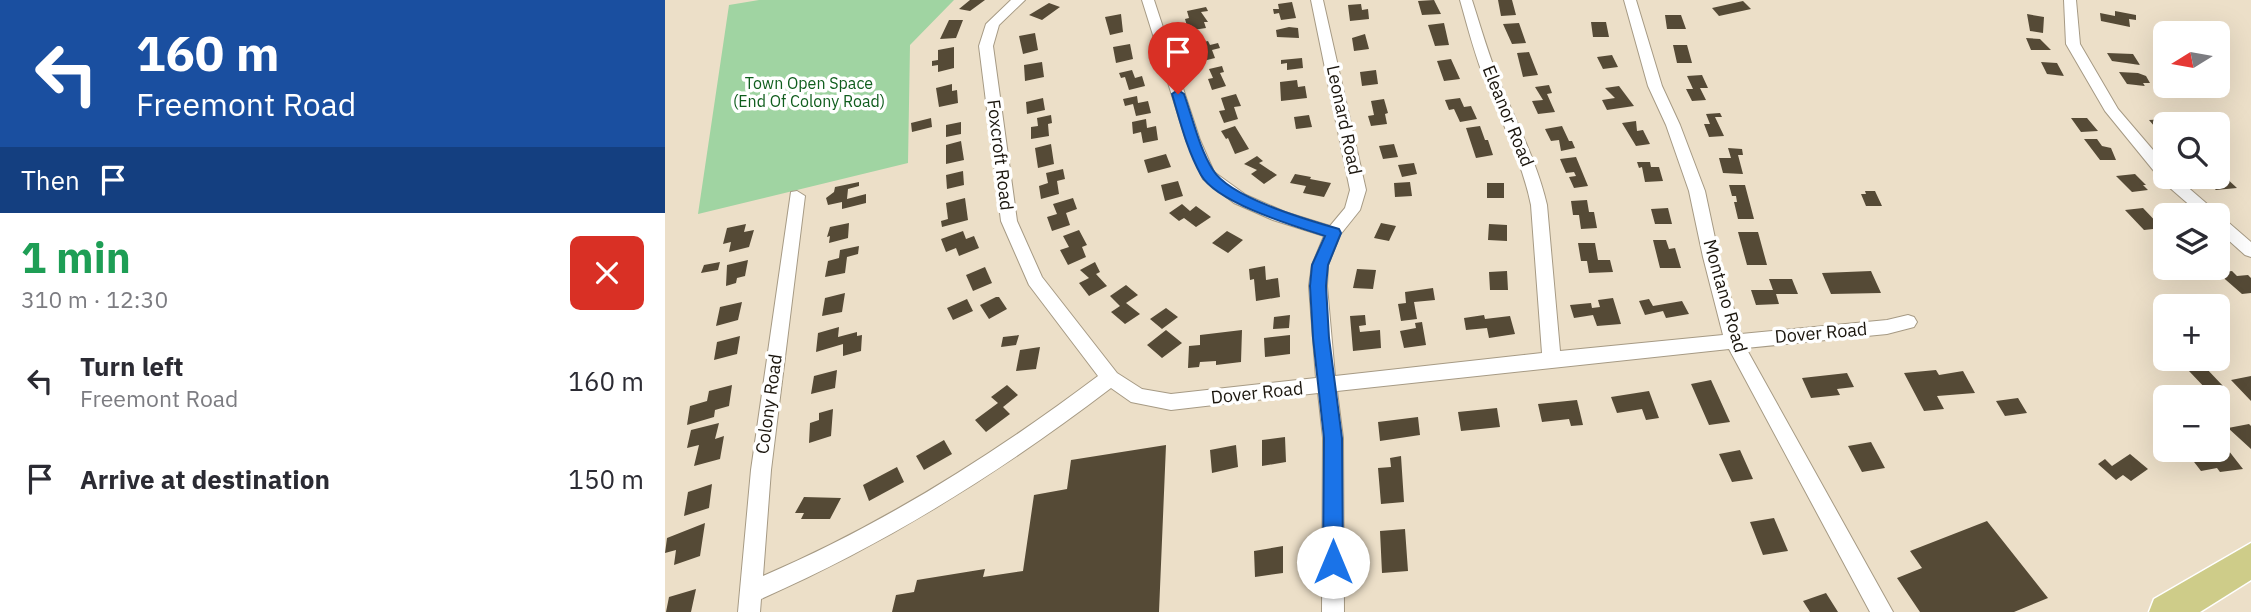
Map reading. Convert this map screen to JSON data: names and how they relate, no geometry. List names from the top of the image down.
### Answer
{
  "streets": {
    "street": [
      "Eleanor Road",
      "Leonard Road",
      "Foxcroft Road",
      "Montano Road",
      "Dover Road",
      "Colony Road"
    ]
  },
  "crossings": [
    ["Eleanor Road", "Dover Road"],
    ["Leonard Road", "Dover Road"],
    ["Foxcroft Road", "Dover Road"],
    ["Montano Road", "Dover Road"]
  ],
  "parks": ["Town Open Space (End Of Colony Road)"],
  "north": "left",
  "page": {
    "turn": ["160 m", "Freemont Road"],
    "map_buttons": ["+", "−"],
    "then": "Then",
    "heading": ["1 min", "310 m · 12:30"],
    "list": [
      {
        "name": "Turn left",
        "note": "Freemont Road",
        "value": "160 m"
      },
      {
        "name": "Arrive at destination",
        "value": "150 m"
      }
    ]
  }
}
